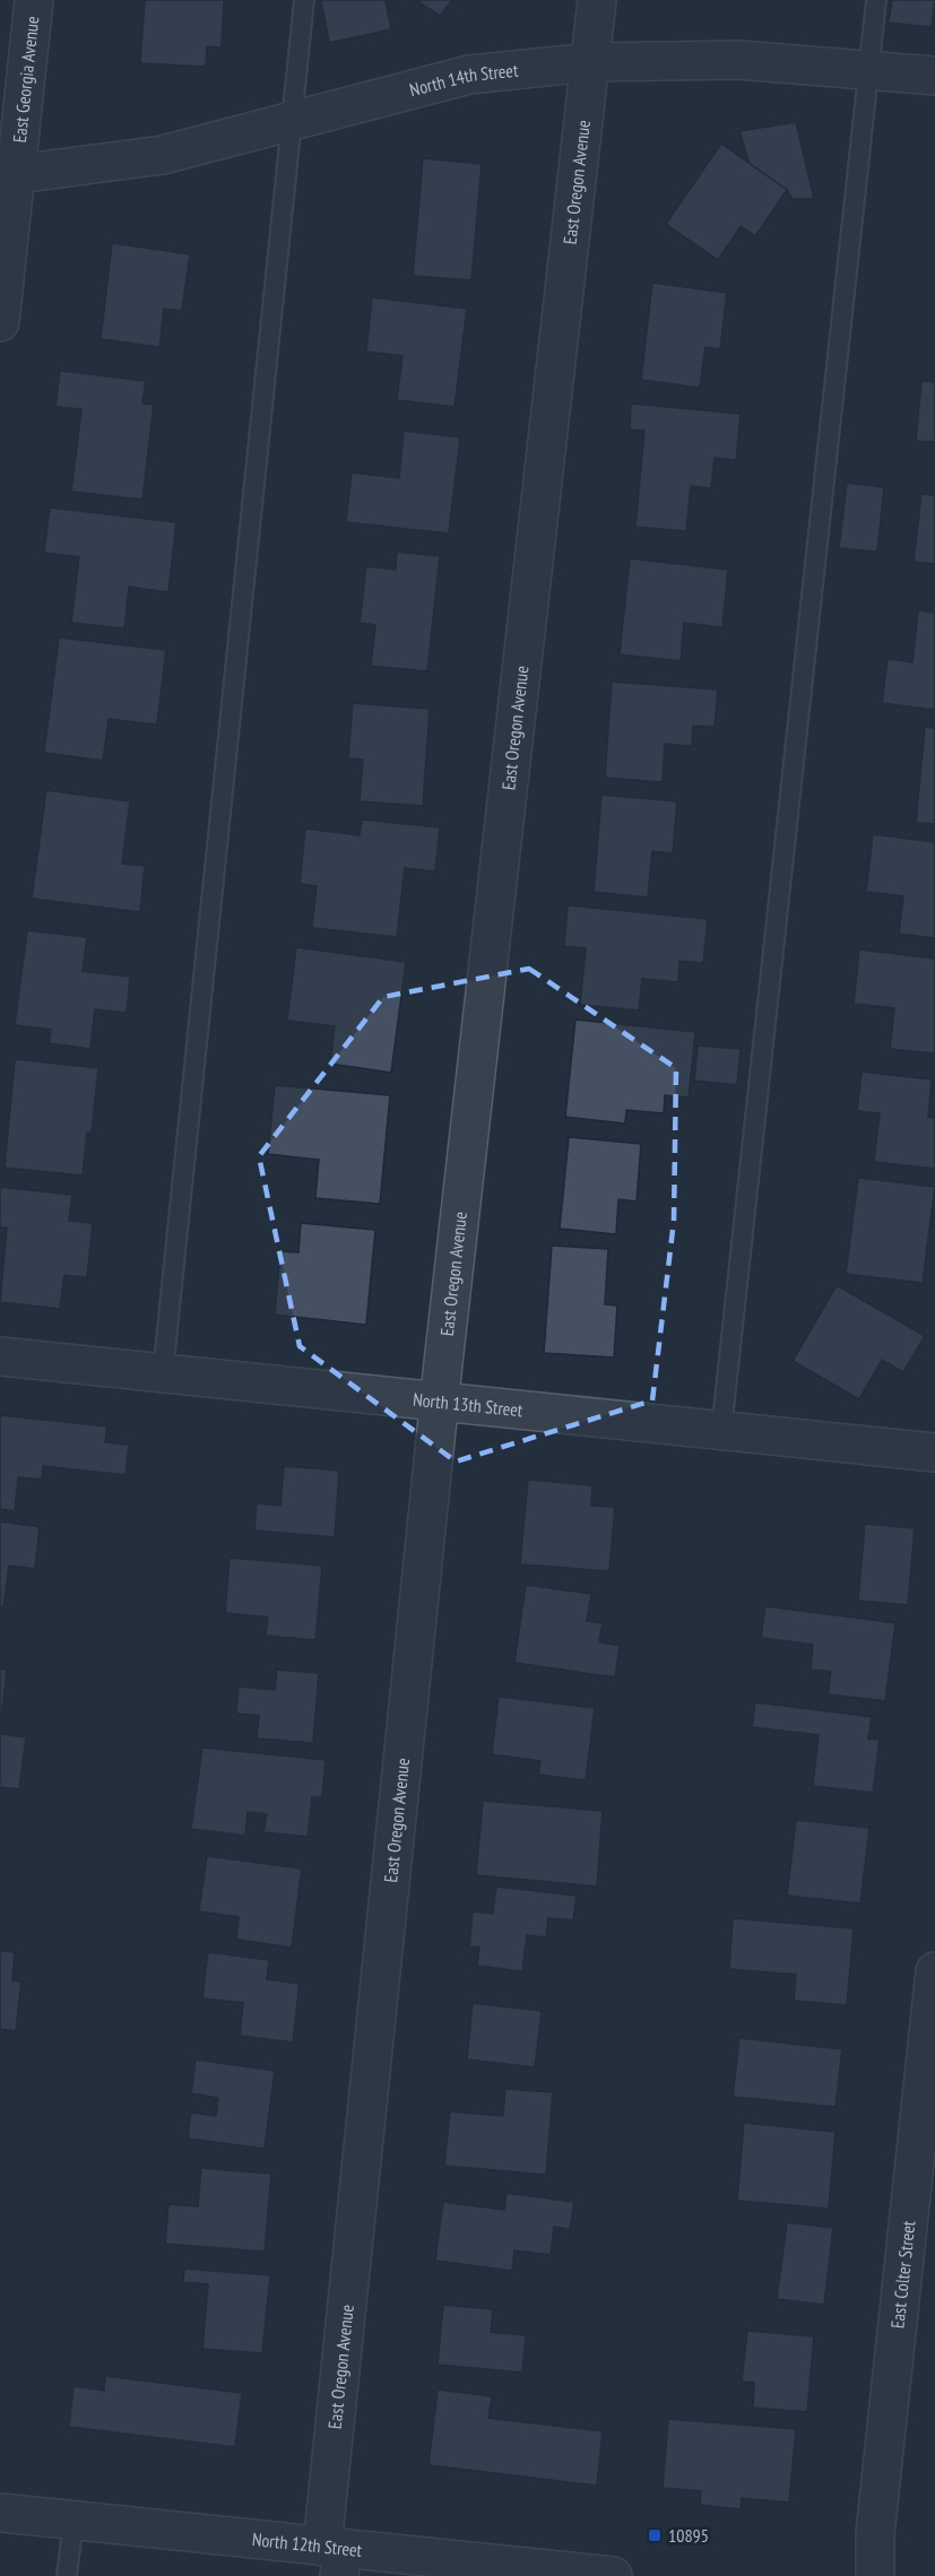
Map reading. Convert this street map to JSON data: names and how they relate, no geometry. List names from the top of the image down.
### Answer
{
  "streets": {
    "street": [
      "East Georgia Avenue",
      "North 14th Street",
      "East Oregon Avenue",
      "North 13th Street",
      "East Colter Street",
      "North 12th Street"
    ]
  },
  "crossings": [
    ["East Georgia Avenue", "North 14th Street"],
    ["North 14th Street", "East Oregon Avenue"],
    ["East Oregon Avenue", "North 13th Street"],
    ["East Oregon Avenue", "North 12th Street"]
  ],
  "places": {
    "transit": ["10895"]
  }
}
